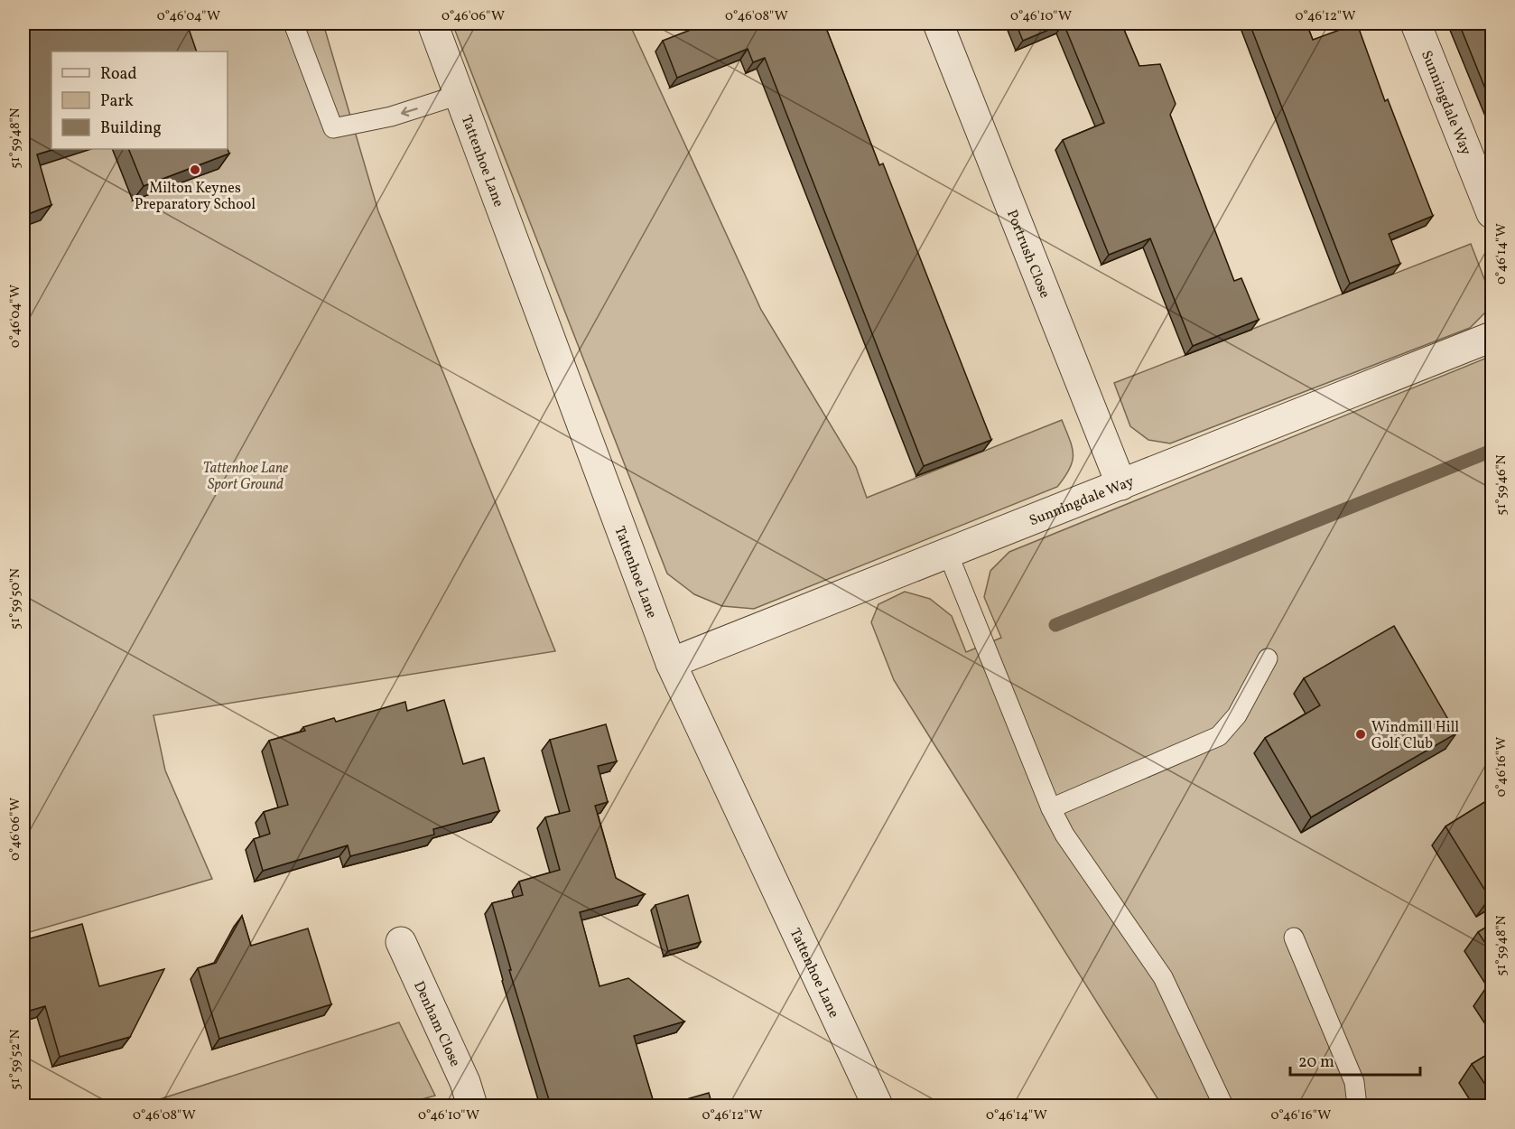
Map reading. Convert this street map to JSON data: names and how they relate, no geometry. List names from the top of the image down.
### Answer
{
  "streets": {
    "street": [
      "Sunningdale Way",
      "Tattenhoe Lane",
      "Portrush Close",
      "Denham Close"
    ]
  },
  "crossings": [
    ["Sunningdale Way", "Tattenhoe Lane"],
    ["Sunningdale Way", "Portrush Close"]
  ],
  "parks": ["Tattenhoe Lane Sport Ground"],
  "places": ["Milton Keynes Preparatory School", "Windmill Hill Golf Club"],
  "legend": ["Road", "Park", "Building"],
  "scale_bar": "20 m",
  "coordinates": [
    "0°46'04\"W",
    "0°46'06\"W",
    "0°46'08\"W",
    "0°46'10\"W",
    "0°46'12\"W",
    "51°59'48\"N",
    "0°46'14\"W",
    "51°59'46\"N",
    "51°59'50\"N",
    "0°46'16\"W",
    "51°59'52\"N"
  ]
}
